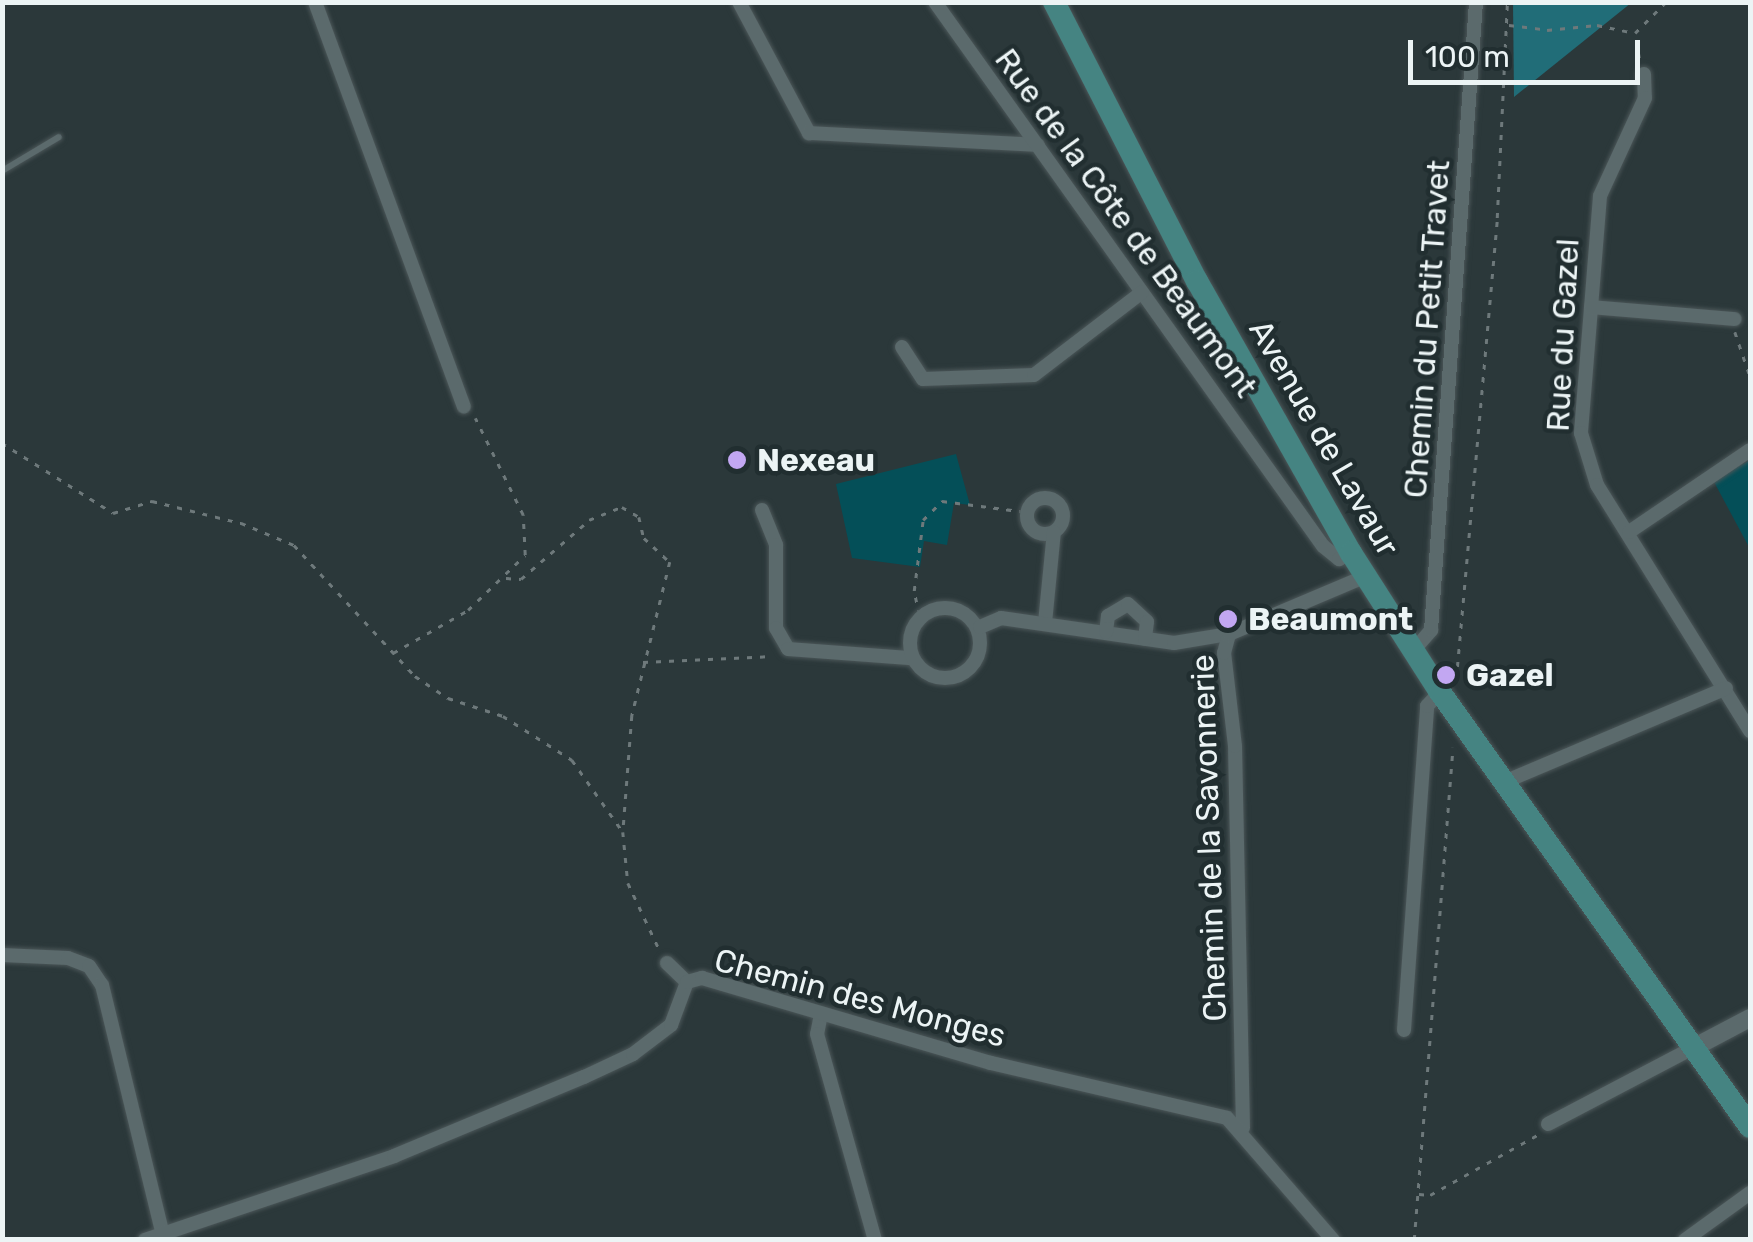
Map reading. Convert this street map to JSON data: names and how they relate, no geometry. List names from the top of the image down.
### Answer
{
  "streets": {
    "main road": ["Avenue de Lavaur"],
    "street": [
      "Rue de la Côte de Beaumont",
      "Chemin du Petit Travet",
      "Rue du Gazel",
      "Chemin de la Savonnerie",
      "Chemin des Monges"
    ]
  },
  "crossings": [
    ["Rue de la Côte de Beaumont", "Avenue de Lavaur"],
    ["Chemin du Petit Travet", "Avenue de Lavaur"],
    ["Avenue de Lavaur", "Chemin de la Savonnerie"],
    ["Chemin de la Savonnerie", "Chemin des Monges"]
  ],
  "places": ["Nexeau", "Beaumont", "Gazel"],
  "scale_bar": "100 m"
}
